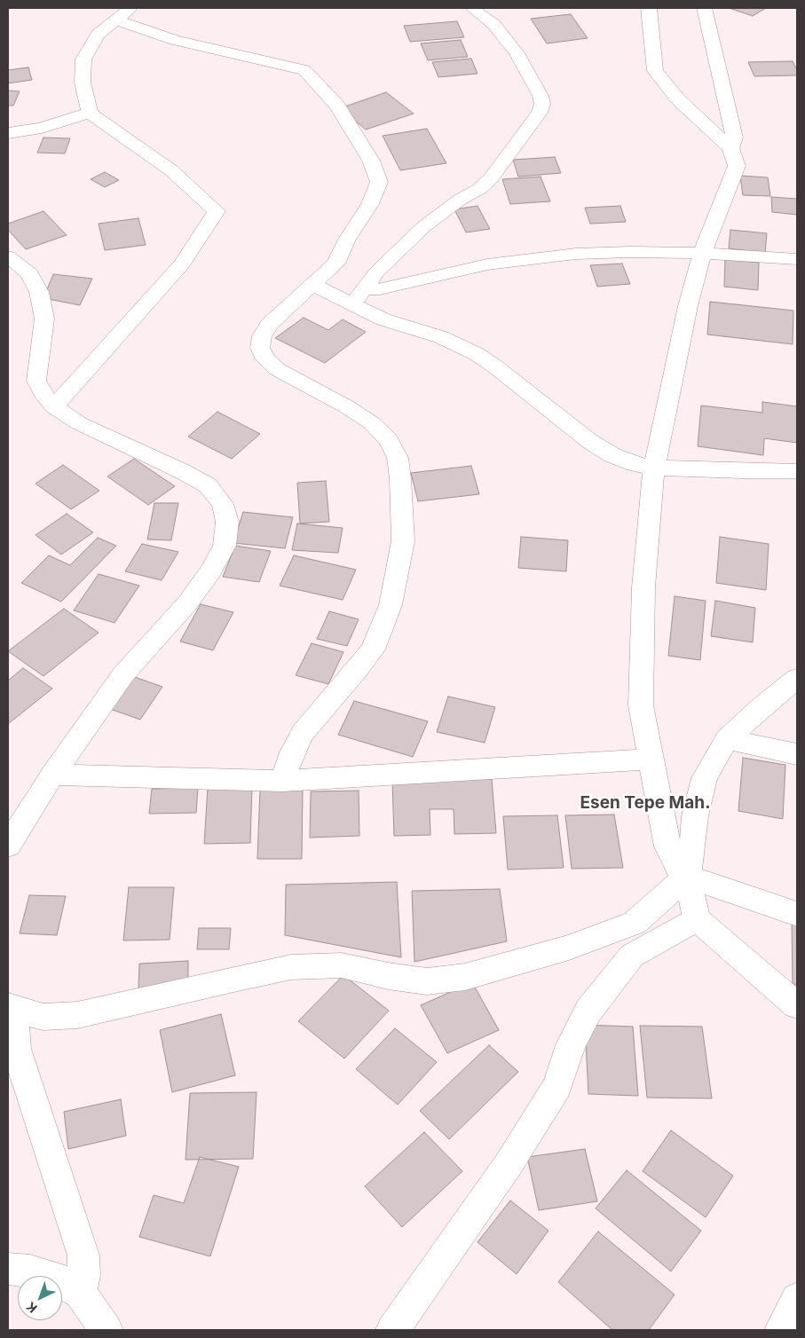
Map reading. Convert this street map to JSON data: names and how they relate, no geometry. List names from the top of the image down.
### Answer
{
  "districts": ["Esen Tepe Mah."],
  "north": "bottom left"
}
